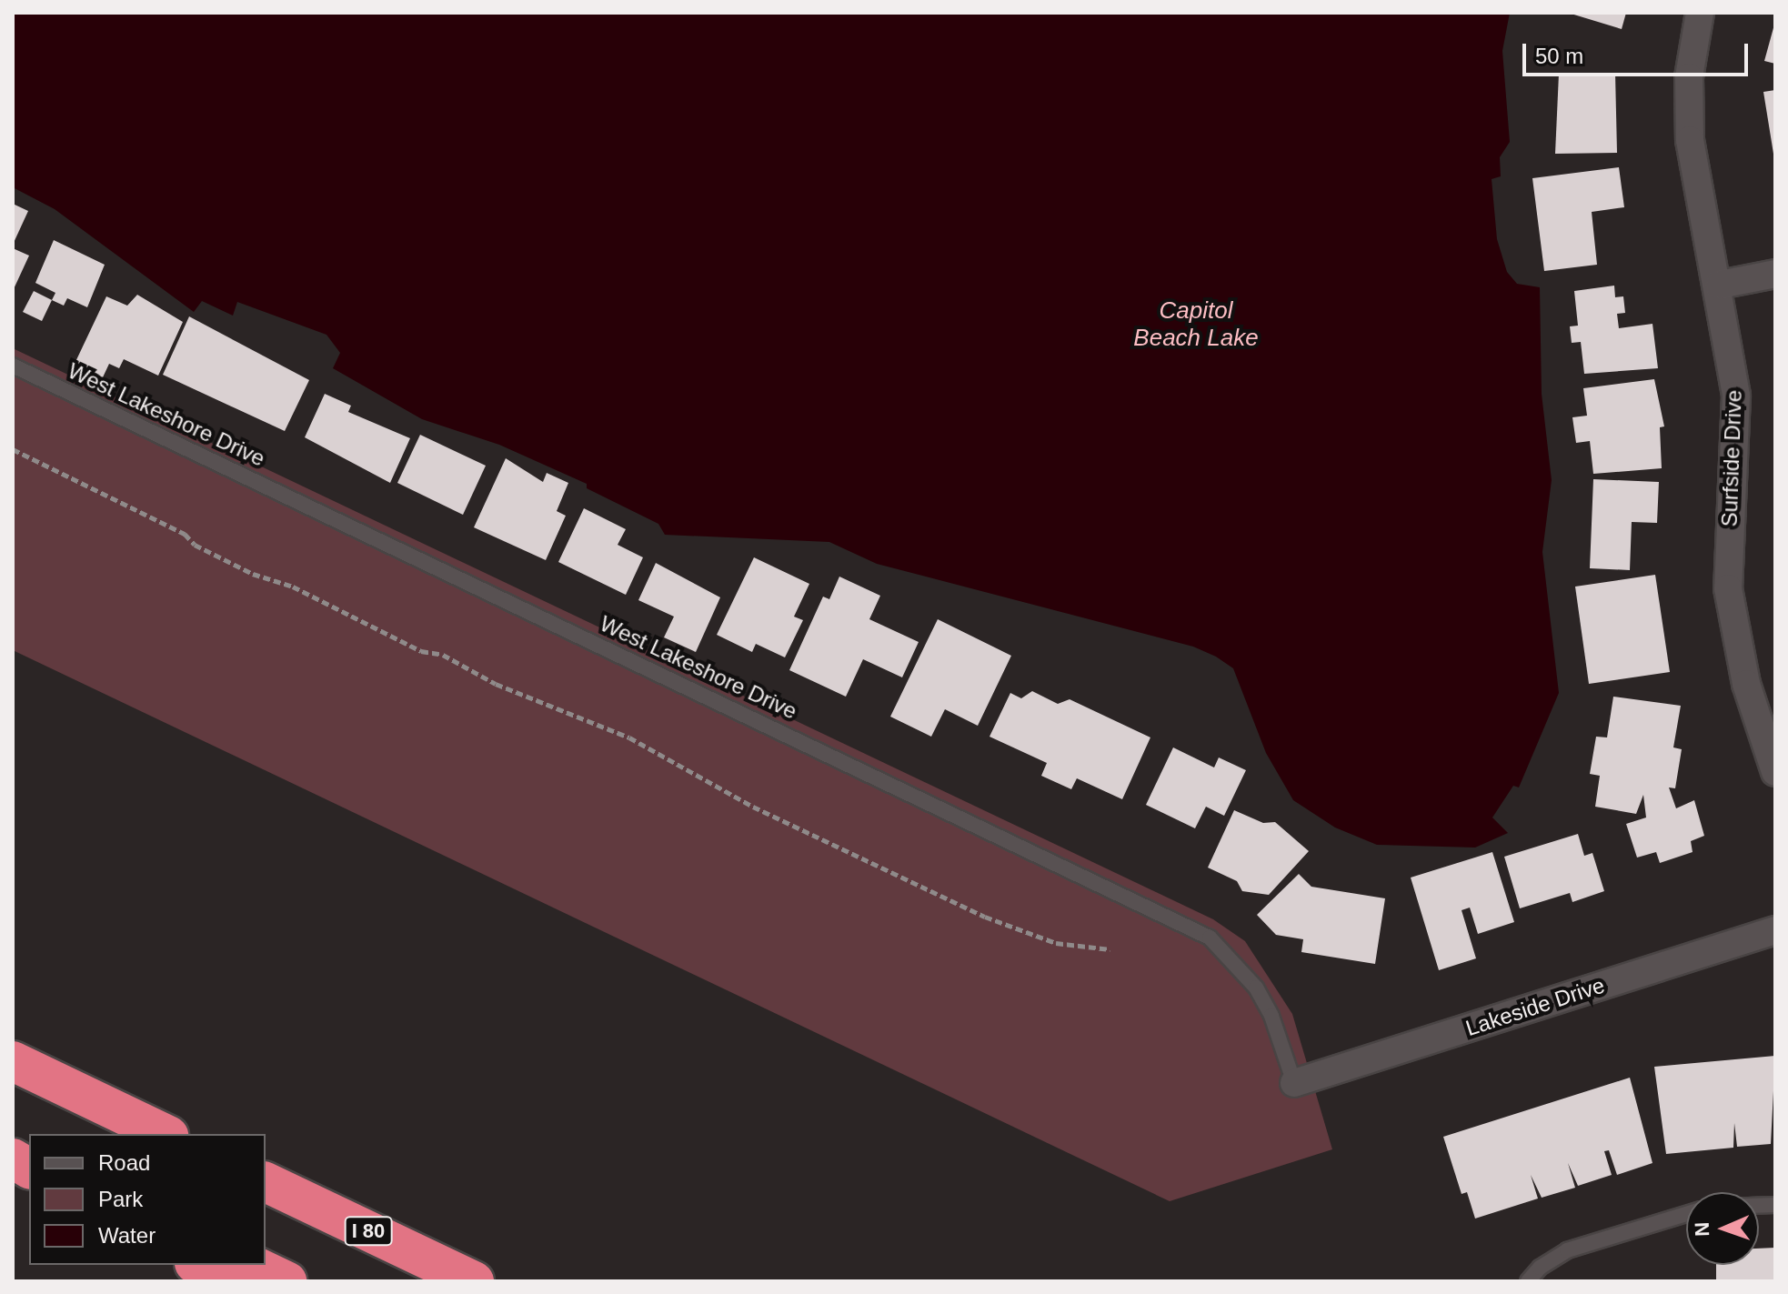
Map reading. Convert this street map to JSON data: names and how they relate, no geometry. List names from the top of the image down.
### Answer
{
  "streets": {
    "highway": ["I 80"],
    "street": ["Surfside Drive", "Lakeside Drive"],
    "lane": ["West Lakeshore Drive"]
  },
  "crossings": [
    ["West Lakeshore Drive", "Lakeside Drive"]
  ],
  "water": ["Capitol Beach Lake"],
  "legend": ["Road", "Park", "Water"],
  "scale_bar": "50 m",
  "north": "left"
}
